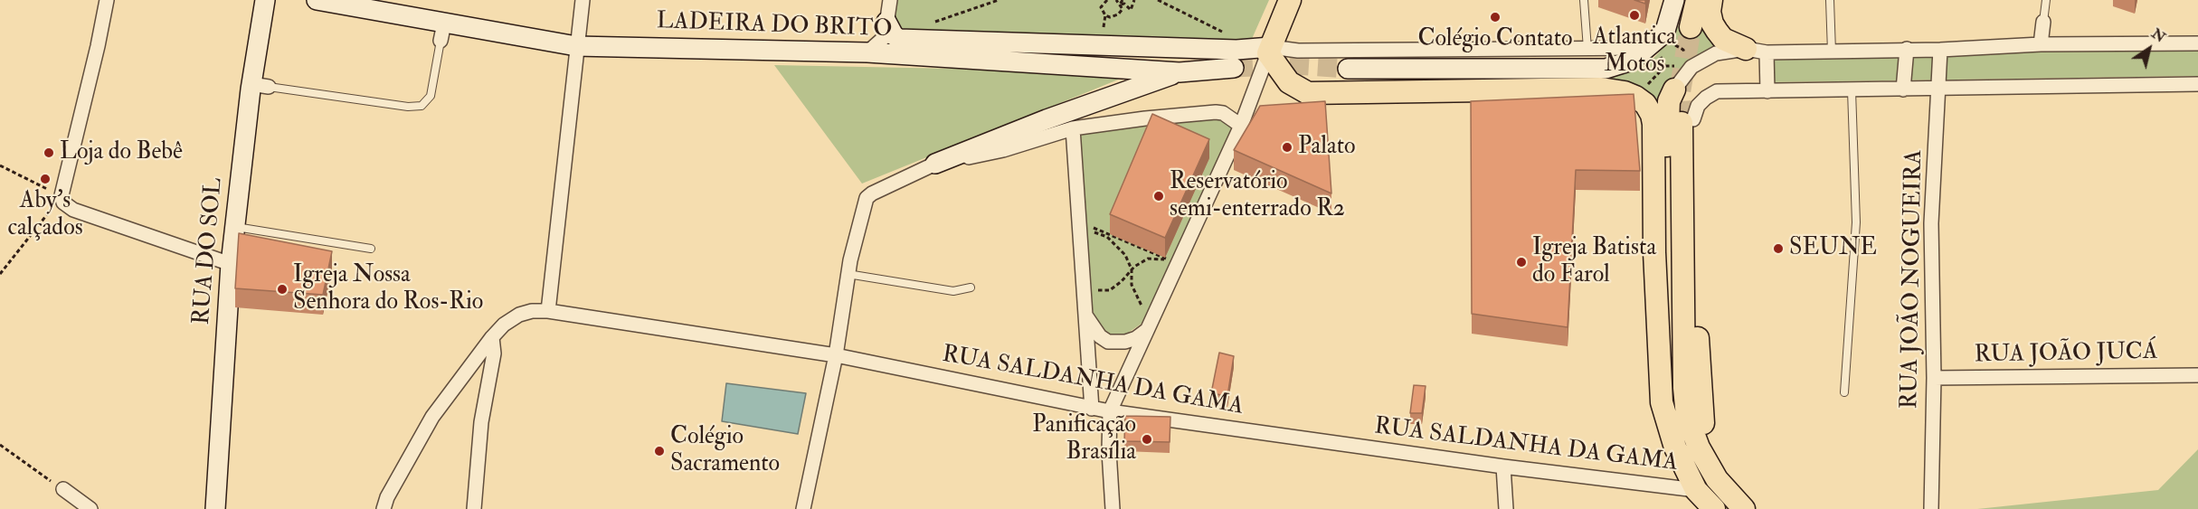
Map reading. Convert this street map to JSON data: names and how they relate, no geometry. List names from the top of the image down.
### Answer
{
  "streets": {
    "main road": ["LADEIRA DO BRITO", "RUA DO SOL"],
    "street": ["RUA JOÃO NOGUEIRA", "RUA JOÃO JUCÁ", "RUA SALDANHA DA GAMA"]
  },
  "crossings": [
    ["RUA JOÃO NOGUEIRA", "RUA JOÃO JUCÁ"]
  ],
  "places": [
    "Atlantica Motos",
    "Colégio Contato",
    "Palato",
    "Loja do Bebê",
    "Aby's calçados",
    "Reservatório semi-enterrado R2",
    "SEUNE",
    "Igreja Batista do Farol",
    "Igreja Nossa Senhora do Ros-Rio",
    "Panificação Brasília",
    "Colégio Sacramento"
  ],
  "north": "top right"
}
